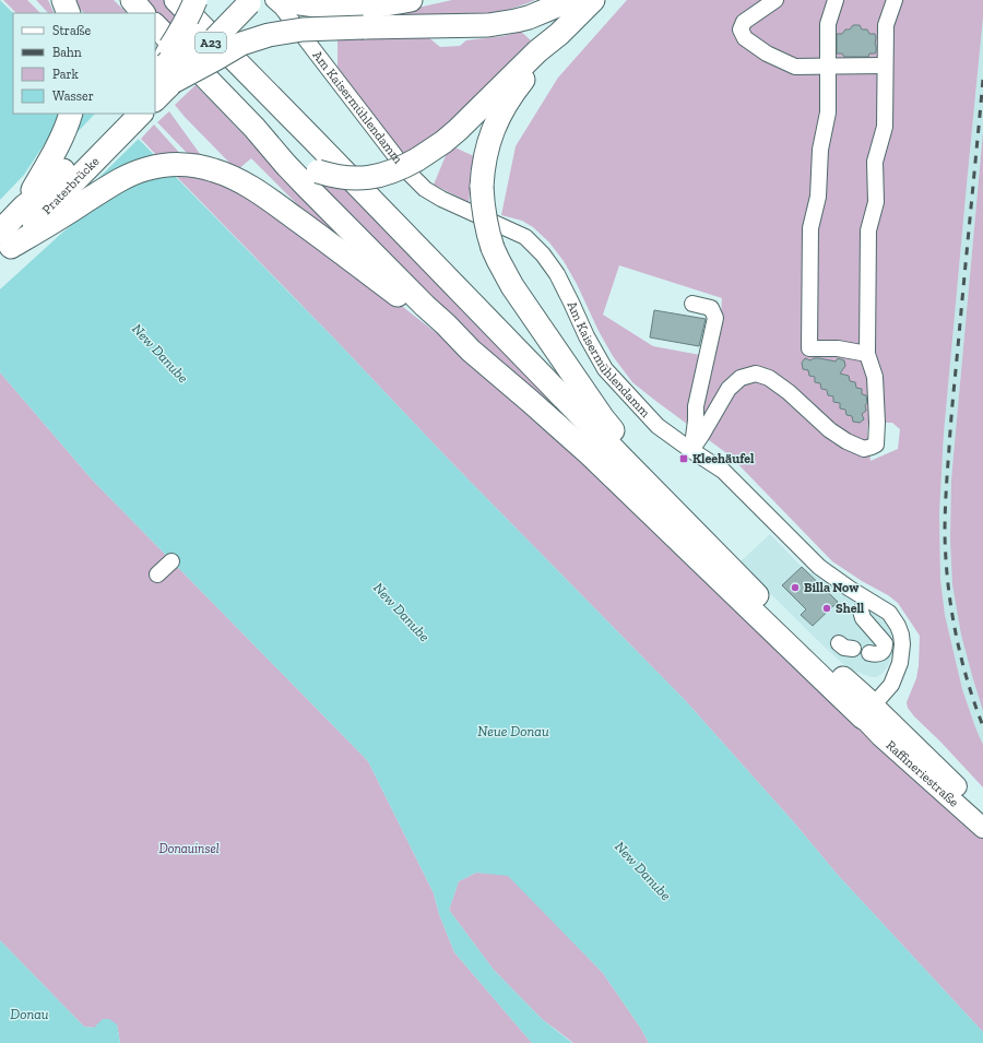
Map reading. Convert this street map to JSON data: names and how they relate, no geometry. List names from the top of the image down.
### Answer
{
  "streets": {
    "highway": ["A23", "Praterbrücke"],
    "main road": ["Raffineriestraße"],
    "street": ["Am Kaisermühlendamm"]
  },
  "crossings": [
    ["Am Kaisermühlendamm", "Raffineriestraße"]
  ],
  "water": ["New Danube", "Neue Donau", "Donau"],
  "parks": ["Donauinsel"],
  "places": {
    "transit": ["Kleehäufel"],
    "other": ["Billa Now", "Shell"]
  },
  "legend": [
    "Straße",
    "Bahn",
    "Park",
    "Wasser"
  ]
}
